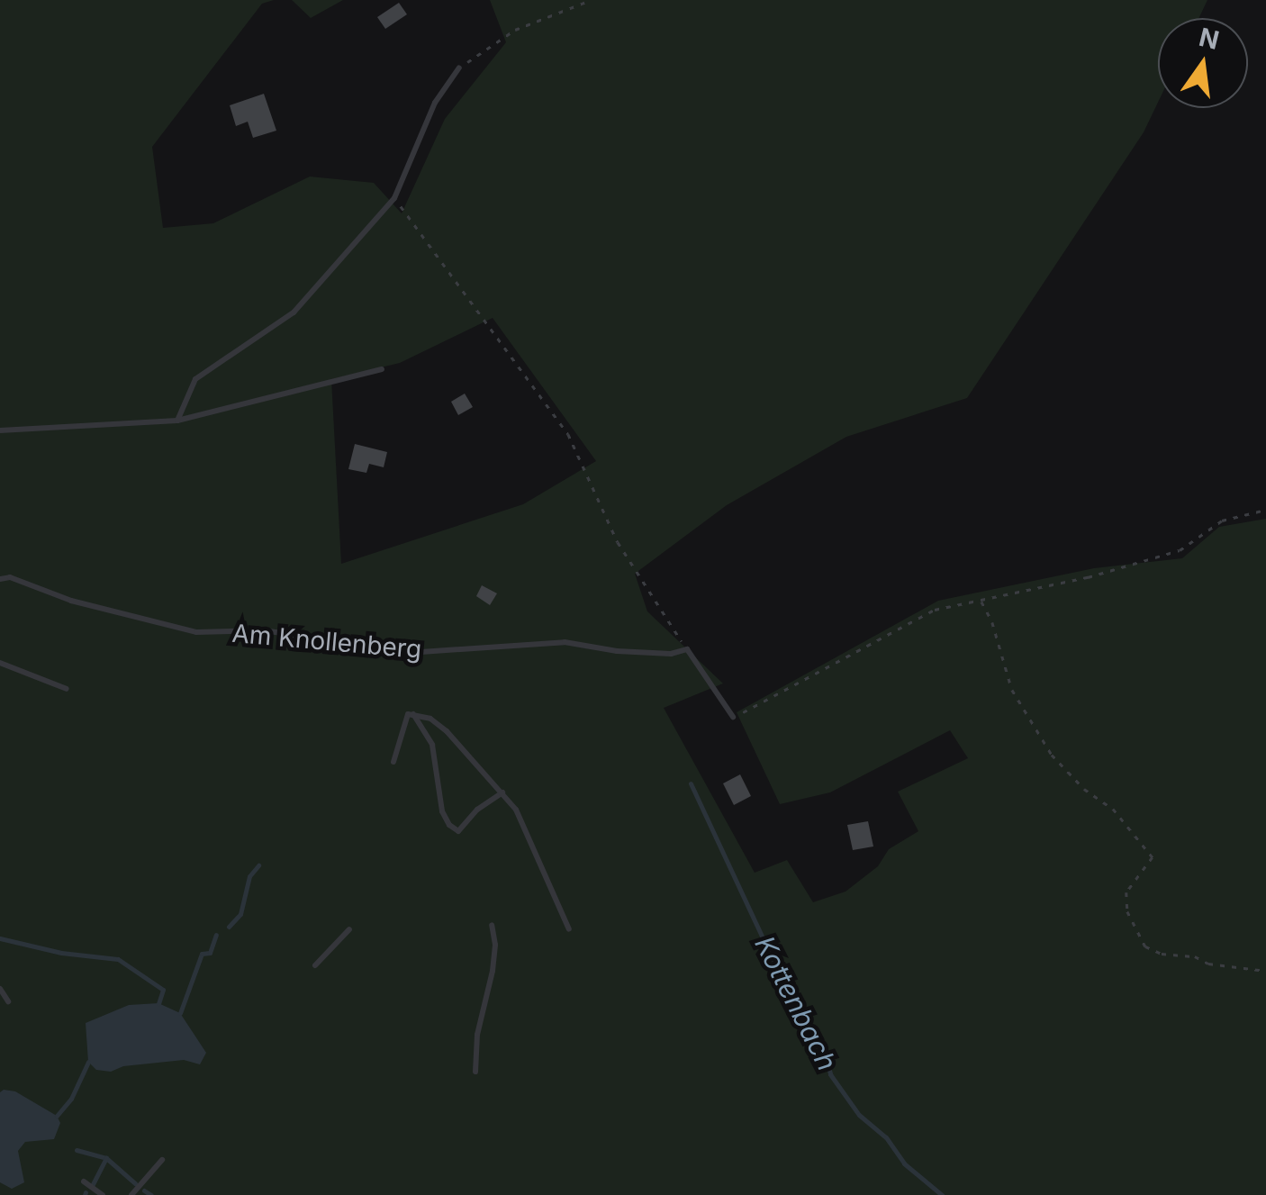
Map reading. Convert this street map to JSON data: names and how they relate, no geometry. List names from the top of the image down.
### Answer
{
  "streets": {
    "lane": ["Am Knollenberg"]
  },
  "water": ["Kottenbach"],
  "north": "top"
}
